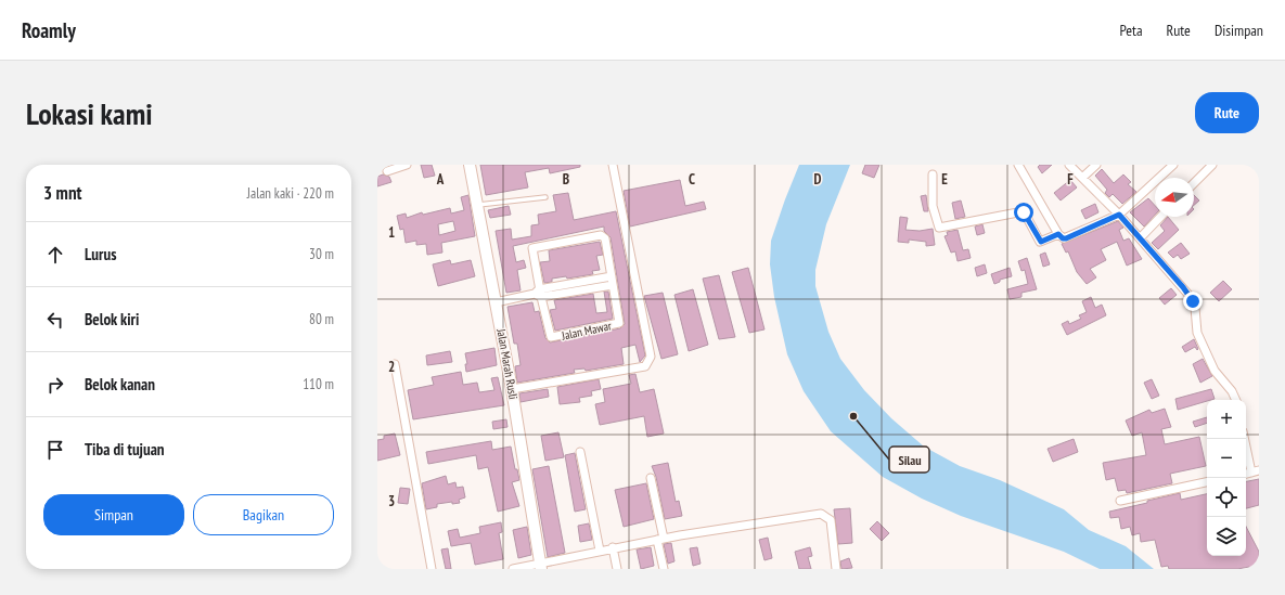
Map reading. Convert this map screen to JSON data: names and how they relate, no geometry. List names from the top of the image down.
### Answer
{
  "streets": {
    "main road": ["Jalan Marah Rusli"],
    "street": ["Jalan Mawar"]
  },
  "places": ["Silau"],
  "north": "left",
  "page": {
    "header": "Roamly",
    "nav": ["Peta", "Rute", "Disimpan"],
    "buttons": [
      "Rute",
      ["Simpan", "Bagikan"]
    ],
    "title": "Lokasi kami",
    "heading": ["3 mnt", "Jalan kaki · 220 m"],
    "list": [
      ["Lurus", "30 m"],
      ["Belok kiri", "80 m"],
      ["Belok kanan", "110 m"],
      "Tiba di tujuan"
    ],
    "map_buttons": ["+", "−"]
  },
  "grid": {
    "columns": [
      "A",
      "B",
      "C",
      "D",
      "E",
      "F"
    ],
    "rows": ["1", "2", "3"]
  }
}
